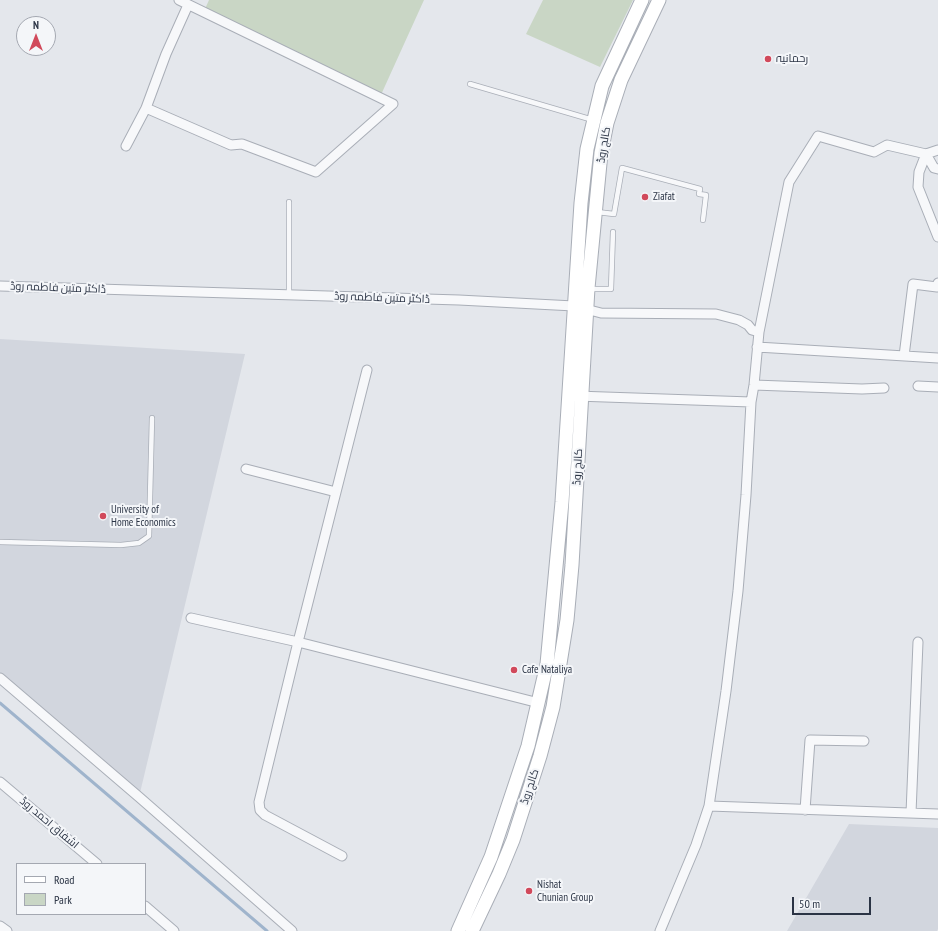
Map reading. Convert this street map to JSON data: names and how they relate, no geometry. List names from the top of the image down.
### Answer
{
  "streets": {
    "main road": ["کالج روڈ"],
    "street": ["ڈاکٹر متین فاطمہ روڈ", "اشفاق احمد روڈ"]
  },
  "crossings": [
    ["کالج روڈ", "ڈاکٹر متین فاطمہ روڈ"]
  ],
  "places": [
    "رحمانیہ",
    "Ziafat",
    "University of Home Economics",
    "Cafe Nataliya",
    "Nishat Chunian Group"
  ],
  "legend": ["Road", "Park"],
  "scale_bar": "50 m",
  "north": "top"
}
